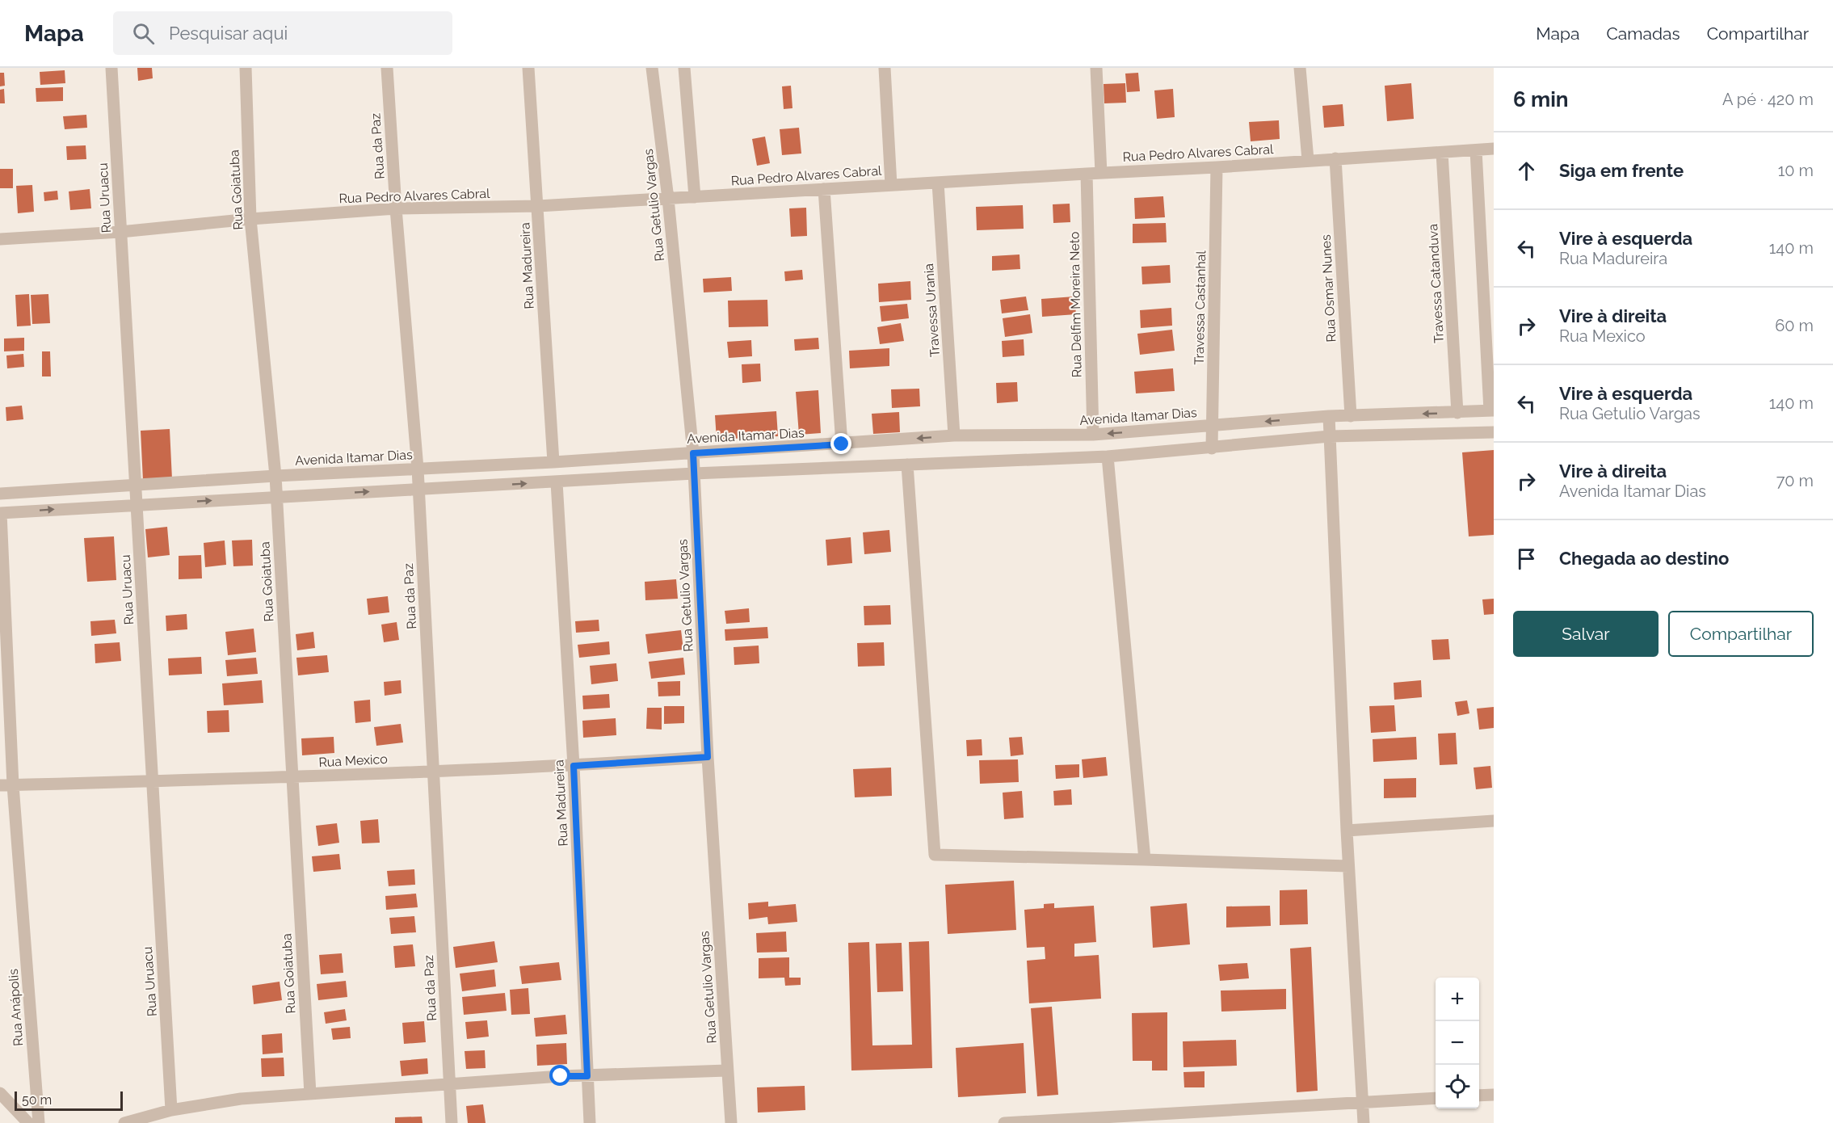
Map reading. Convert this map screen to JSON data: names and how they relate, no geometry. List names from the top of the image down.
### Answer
{
  "streets": {
    "street": [
      "Rua da Paz",
      "Rua Pedro Alvares Cabral",
      "Rua Goiatuba",
      "Rua Uruacu",
      "Rua Getulio Vargas",
      "Rua Madureira",
      "Travessa Catanduva",
      "Rua Osmar Nunes",
      "Rua Delfim Moreira Neto",
      "Travessa Castanhal",
      "Travessa Urania",
      "Avenida Itamar Dias",
      "Rua Mexico",
      "Rua Anápolis"
    ]
  },
  "crossings": [
    ["Rua da Paz", "Rua Pedro Alvares Cabral"],
    ["Rua da Paz", "Avenida Itamar Dias"],
    ["Rua da Paz", "Rua Mexico"],
    ["Rua Pedro Alvares Cabral", "Rua Goiatuba"],
    ["Rua Pedro Alvares Cabral", "Rua Uruacu"],
    ["Rua Pedro Alvares Cabral", "Rua Getulio Vargas"],
    ["Rua Pedro Alvares Cabral", "Rua Madureira"],
    ["Rua Pedro Alvares Cabral", "Travessa Catanduva"],
    ["Rua Pedro Alvares Cabral", "Rua Osmar Nunes"],
    ["Rua Pedro Alvares Cabral", "Rua Delfim Moreira Neto"],
    ["Rua Pedro Alvares Cabral", "Travessa Castanhal"],
    ["Rua Pedro Alvares Cabral", "Travessa Urania"],
    ["Rua Goiatuba", "Avenida Itamar Dias"],
    ["Rua Goiatuba", "Rua Mexico"],
    ["Rua Uruacu", "Avenida Itamar Dias"],
    ["Rua Uruacu", "Rua Mexico"],
    ["Rua Getulio Vargas", "Avenida Itamar Dias"],
    ["Rua Getulio Vargas", "Rua Mexico"],
    ["Rua Madureira", "Avenida Itamar Dias"],
    ["Rua Madureira", "Rua Mexico"],
    ["Travessa Catanduva", "Avenida Itamar Dias"],
    ["Rua Osmar Nunes", "Avenida Itamar Dias"],
    ["Rua Delfim Moreira Neto", "Avenida Itamar Dias"],
    ["Travessa Castanhal", "Avenida Itamar Dias"],
    ["Travessa Urania", "Avenida Itamar Dias"],
    ["Rua Mexico", "Rua Anápolis"]
  ],
  "scale_bar": "50 m",
  "page": {
    "header": "Mapa",
    "search": "Pesquisar aqui",
    "nav": ["Mapa", "Camadas", "Compartilhar"],
    "heading": ["6 min", "A pé · 420 m"],
    "list": [
      ["Siga em frente", "10 m"],
      ["Vire à esquerda", "Rua Madureira", "140 m"],
      ["Vire à direita", "Rua Mexico", "60 m"],
      ["Vire à esquerda", "Rua Getulio Vargas", "140 m"],
      ["Vire à direita", "Avenida Itamar Dias", "70 m"],
      "Chegada ao destino"
    ],
    "buttons": ["Salvar", "Compartilhar"],
    "map_buttons": ["+", "−"],
    "scale": "50 m"
  }
}
